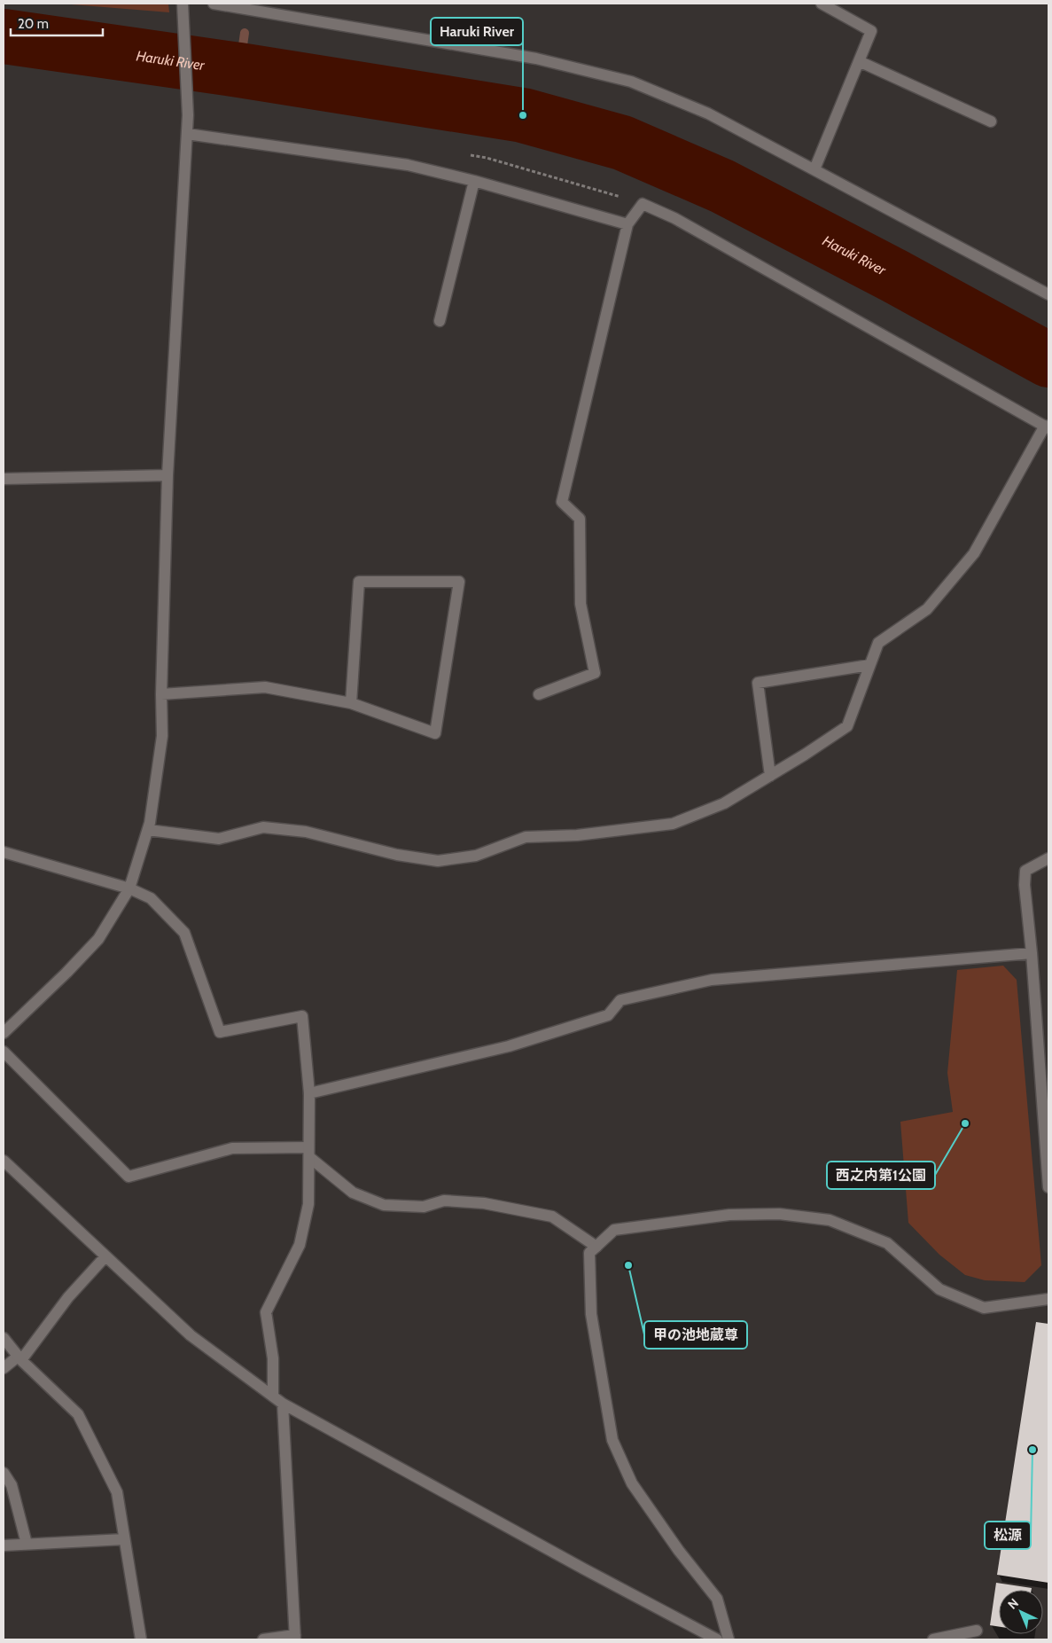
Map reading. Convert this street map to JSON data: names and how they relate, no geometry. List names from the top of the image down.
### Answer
{
  "water": ["Haruki River"],
  "places": [
    "Haruki River",
    "西之内第1公園",
    "甲の池地蔵尊",
    "松源"
  ],
  "scale_bar": "20 m",
  "north": "top left"
}
